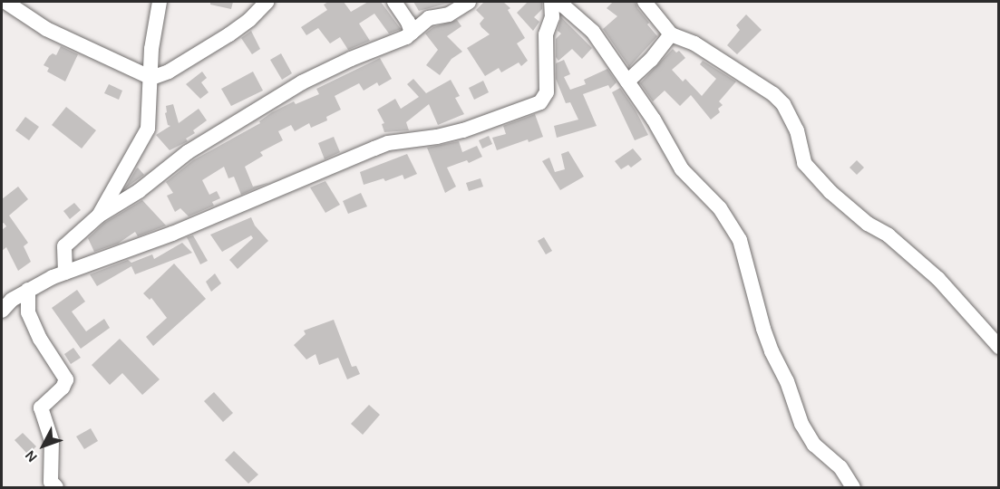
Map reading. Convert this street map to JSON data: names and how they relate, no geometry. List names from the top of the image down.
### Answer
{
  "north": "bottom left"
}
